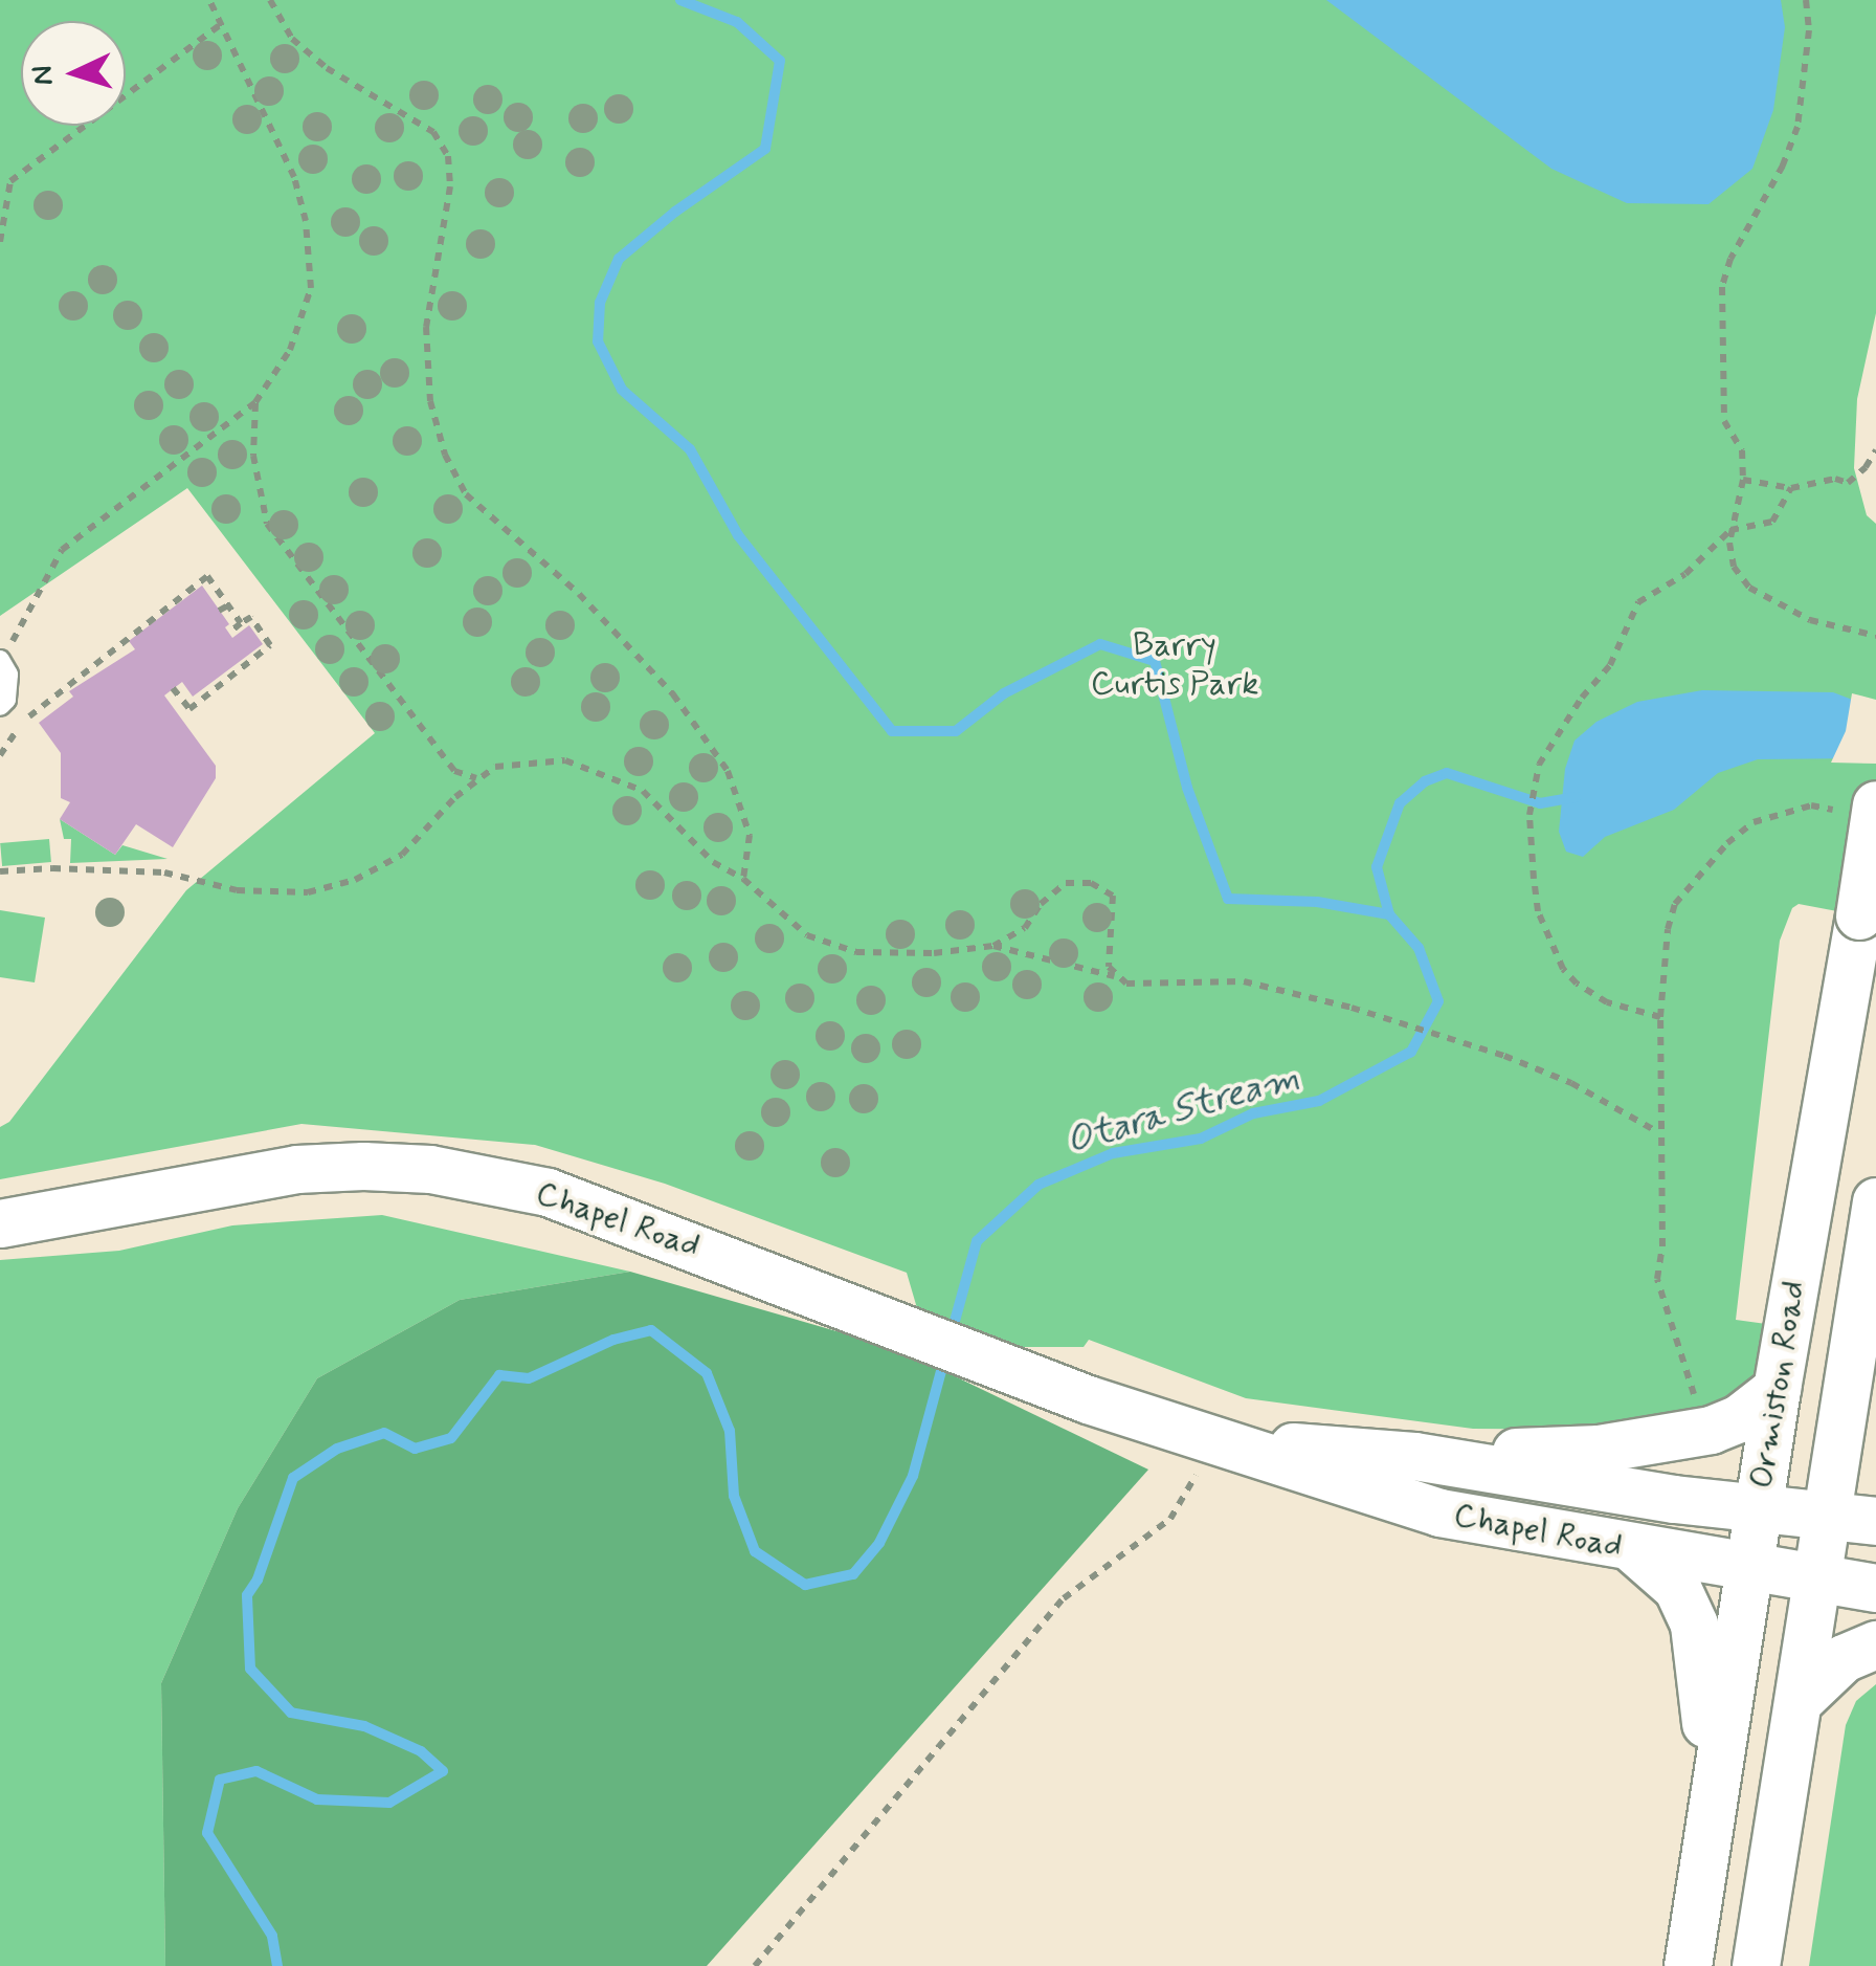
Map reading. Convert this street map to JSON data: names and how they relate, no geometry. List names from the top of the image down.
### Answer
{
  "streets": {
    "main road": ["Chapel Road", "Ormiston Road"]
  },
  "crossings": [
    ["Chapel Road", "Ormiston Road"]
  ],
  "water": ["Otara Stream"],
  "parks": ["Barry Curtis Park"],
  "north": "left"
}
